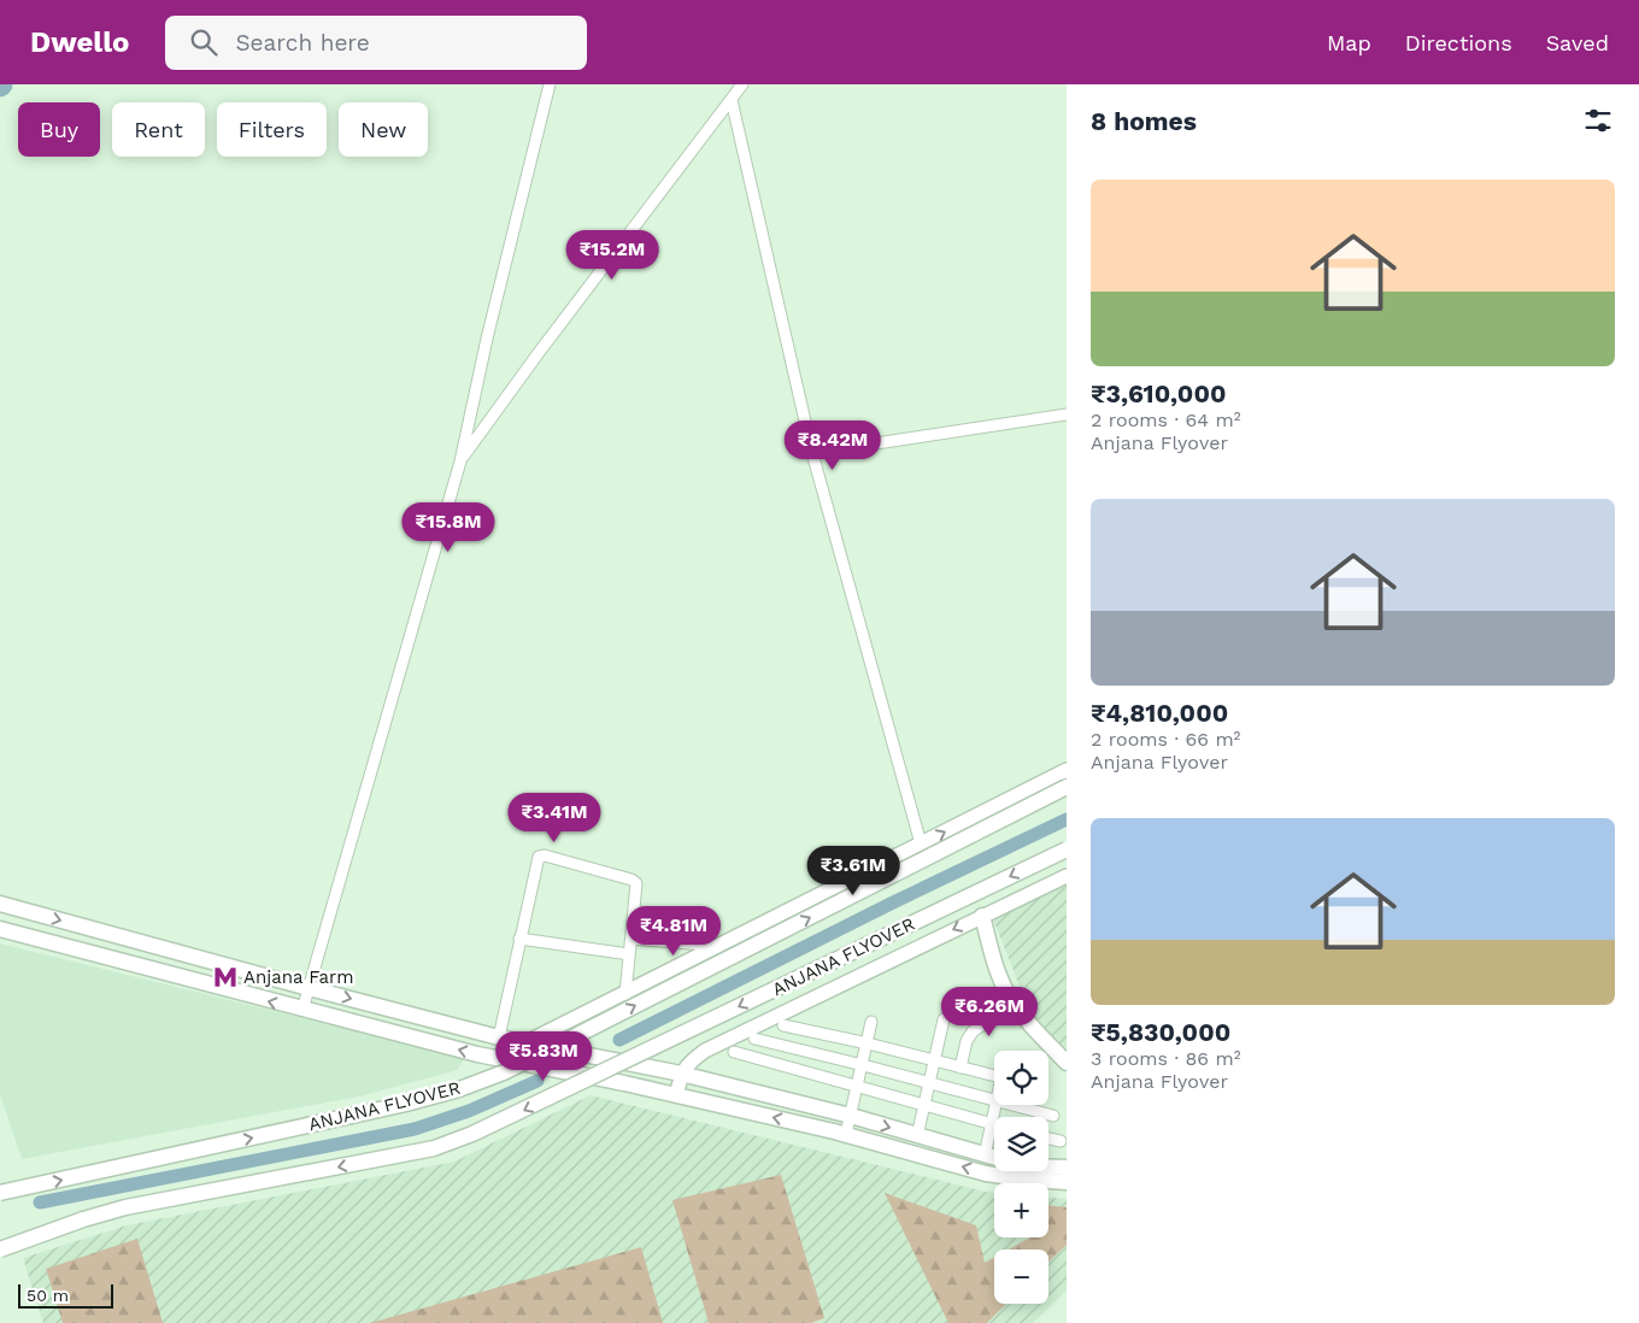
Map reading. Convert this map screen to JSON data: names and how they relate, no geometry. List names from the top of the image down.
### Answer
{
  "streets": {
    "main road": ["ANJANA FLYOVER"]
  },
  "places": {
    "metro station": ["Anjana Farm"]
  },
  "scale_bar": "50 m",
  "page": {
    "header": "Dwello",
    "search": "Search here",
    "nav": ["Map", "Directions", "Saved"],
    "heading": "8 homes",
    "chip": [
      "Buy",
      "Rent",
      "Filters",
      "New"
    ],
    "list": [
      {
        "name": "₹3,610,000",
        "note": "2 rooms · 64 m² · Anjana Flyover"
      },
      {
        "name": "₹4,810,000",
        "note": "2 rooms · 66 m² · Anjana Flyover"
      },
      {
        "name": "₹5,830,000",
        "note": "3 rooms · 86 m² · Anjana Flyover"
      }
    ],
    "price": [
      "₹15.2M",
      "₹8.42M",
      "₹15.8M",
      "₹3.41M",
      "₹3.61M",
      "₹4.81M",
      "₹6.26M",
      "₹5.83M"
    ],
    "map_buttons": ["+", "−"],
    "scale": "50 m"
  }
}
